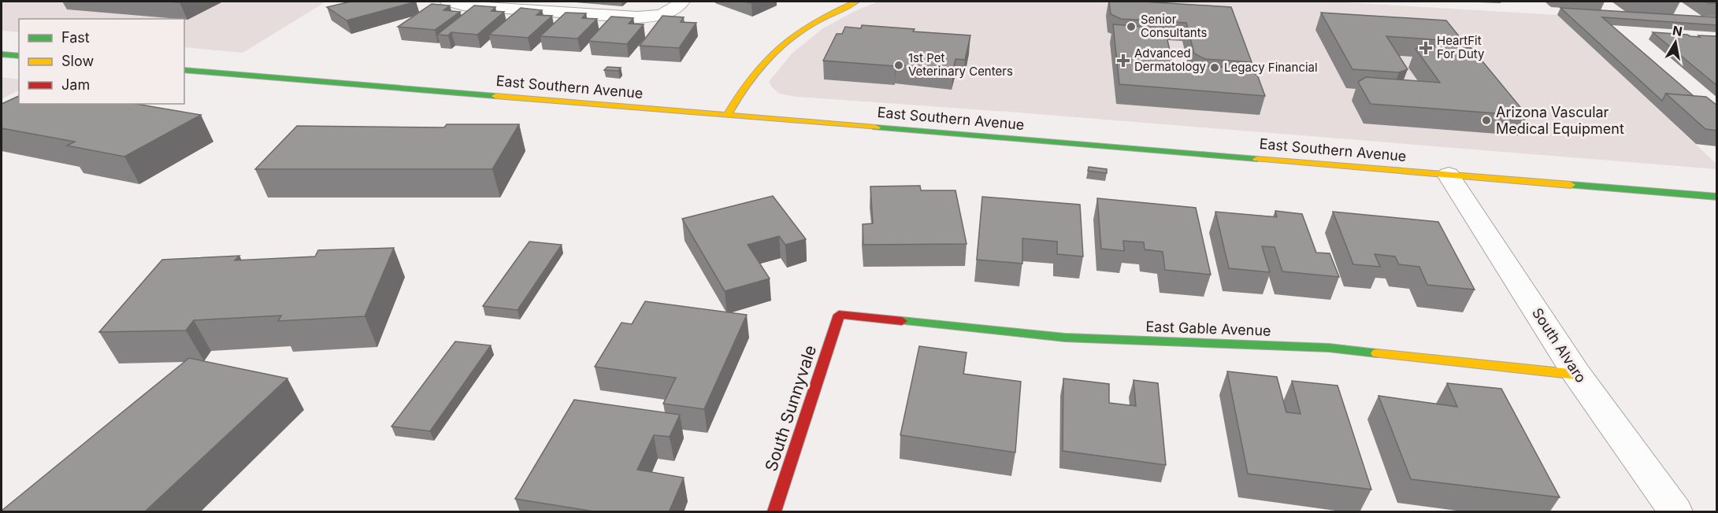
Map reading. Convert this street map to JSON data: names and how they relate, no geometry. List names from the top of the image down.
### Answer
{
  "streets": {
    "main road": ["East Southern Avenue", "East Gable Avenue", "South Sunnyvale"],
    "street": ["South Alvaro"]
  },
  "crossings": [
    ["East Southern Avenue", "South Alvaro"],
    ["East Gable Avenue", "South Alvaro"],
    ["East Gable Avenue", "South Sunnyvale"]
  ],
  "places": {
    "other": [
      "Senior Consultants",
      "1st Pet Veterinary Centers",
      "Legacy Financial",
      "Arizona Vascular Medical Equipment"
    ],
    "health": ["HeartFit For Duty", "Advanced Dermatology"]
  },
  "legend": ["Fast", "Slow", "Jam"],
  "north": "top"
}
